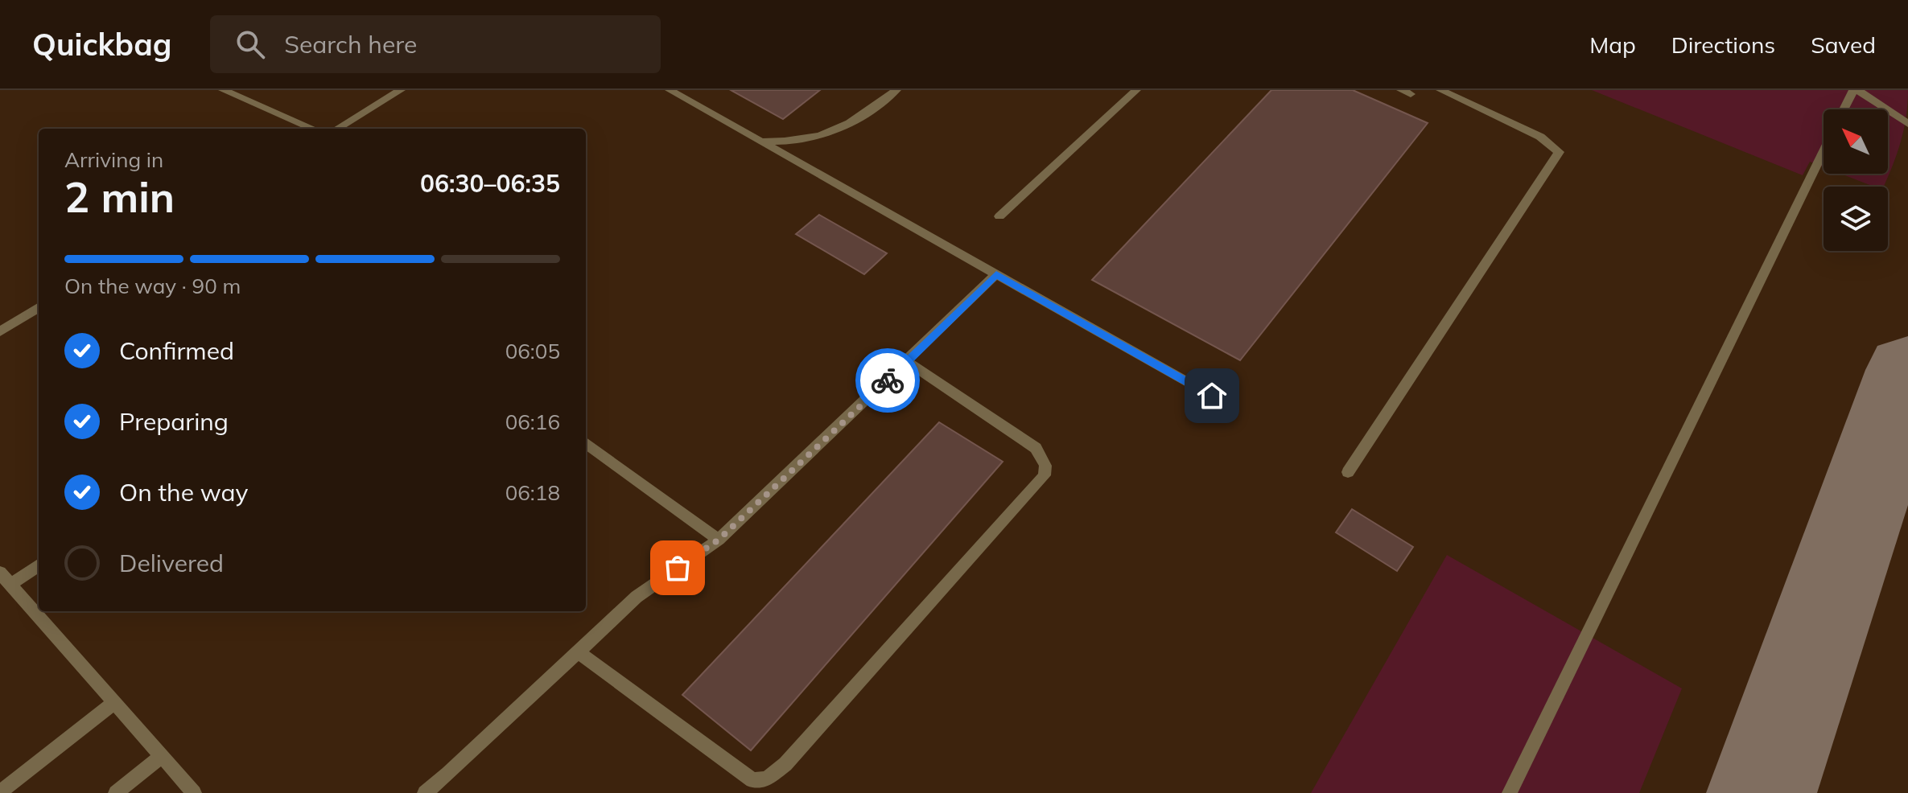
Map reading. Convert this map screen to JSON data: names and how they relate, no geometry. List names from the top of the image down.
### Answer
{
  "north": "top left",
  "page": {
    "header": "Quickbag",
    "search": "Search here",
    "nav": ["Map", "Directions", "Saved"],
    "heading": ["2 min", "Arriving in", "06:30–06:35"],
    "bar": "On the way · 90 m",
    "list": [
      ["Confirmed", "06:05"],
      ["Preparing", "06:16"],
      ["On the way", "06:18"],
      "Delivered"
    ]
  }
}
